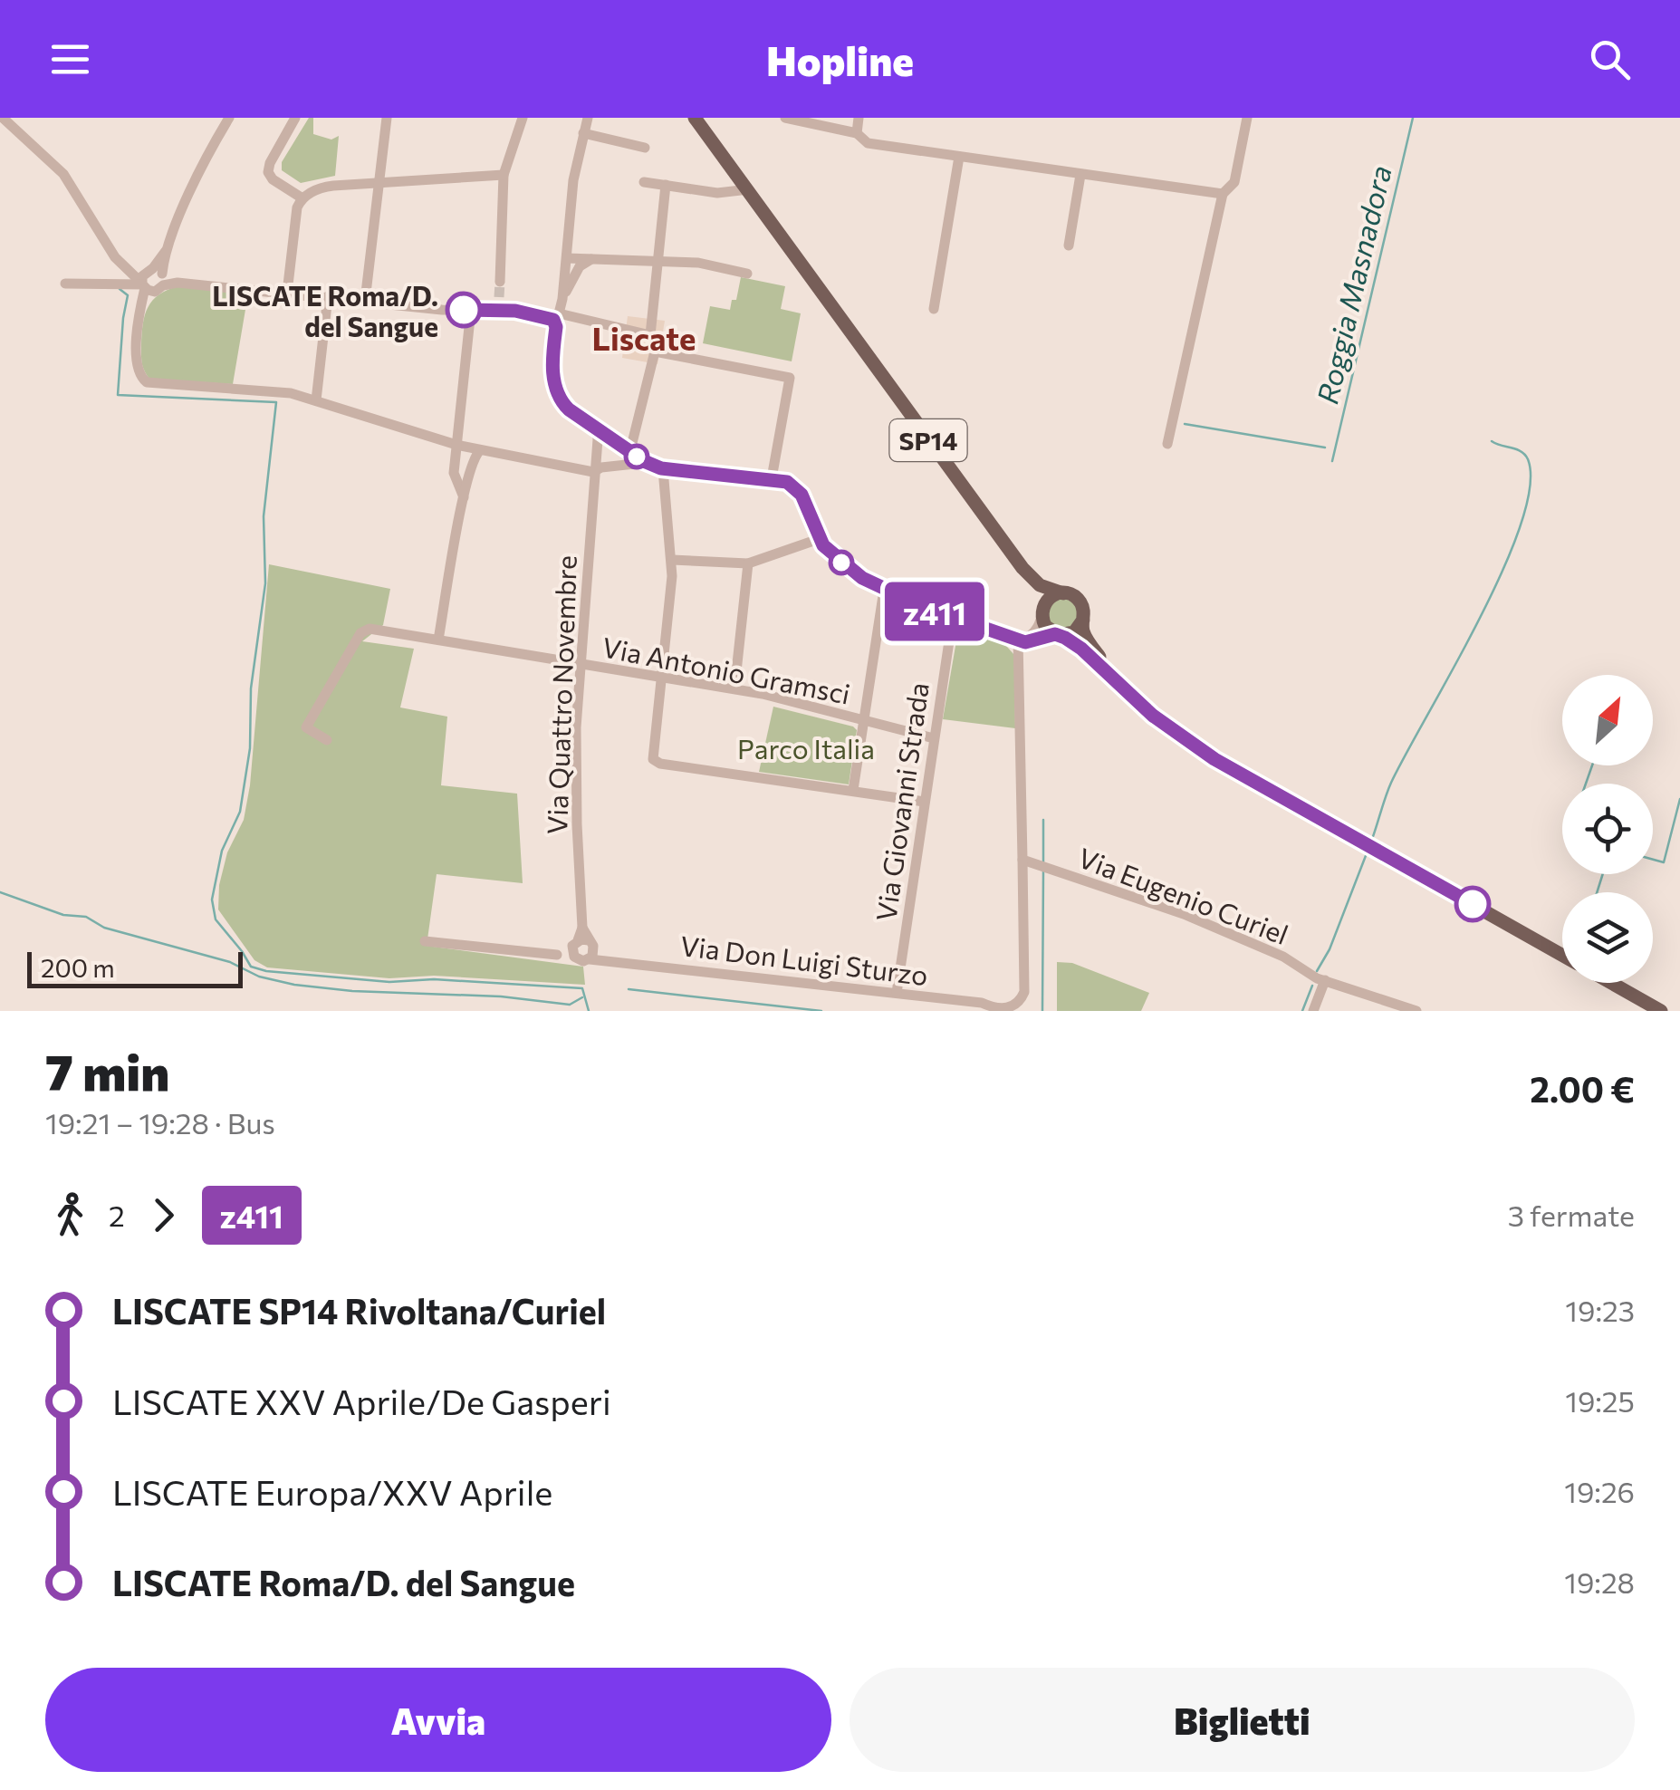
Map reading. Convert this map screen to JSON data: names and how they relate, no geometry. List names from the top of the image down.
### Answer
{
  "streets": {
    "main road": ["SP14"],
    "street": [
      "Via Antonio Gramsci",
      "Via Quattro Novembre",
      "Via Giovanni Strada",
      "Via Eugenio Curiel",
      "Via Don Luigi Sturzo"
    ]
  },
  "crossings": [
    ["Via Antonio Gramsci", "Via Quattro Novembre"],
    ["Via Antonio Gramsci", "Via Giovanni Strada"],
    ["Via Quattro Novembre", "Via Don Luigi Sturzo"],
    ["Via Giovanni Strada", "Via Don Luigi Sturzo"],
    ["Via Eugenio Curiel", "Via Don Luigi Sturzo"]
  ],
  "districts": ["Liscate"],
  "water": ["Roggia Masnadora"],
  "parks": ["Parco Italia"],
  "places": ["LISCATE Roma/D. del Sangue"],
  "lines": ["bus line z411"],
  "scale_bar": "200 m",
  "north": "top right",
  "page": {
    "header": "Hopline",
    "on_map": "z411",
    "scale": "200 m",
    "heading": ["7 min", "19:21 – 19:28 · Bus", "2.00 €"],
    "legs": ["2", "z411", "3 fermate"],
    "list": [
      {
        "name": "LISCATE SP14 Rivoltana/Curiel",
        "value": "19:23"
      },
      {
        "name": "LISCATE XXV Aprile/De Gasperi",
        "value": "19:25"
      },
      {
        "name": "LISCATE Europa/XXV Aprile",
        "value": "19:26"
      },
      {
        "name": "LISCATE Roma/D. del Sangue",
        "value": "19:28"
      }
    ],
    "buttons": ["Avvia", "Biglietti"]
  }
}
